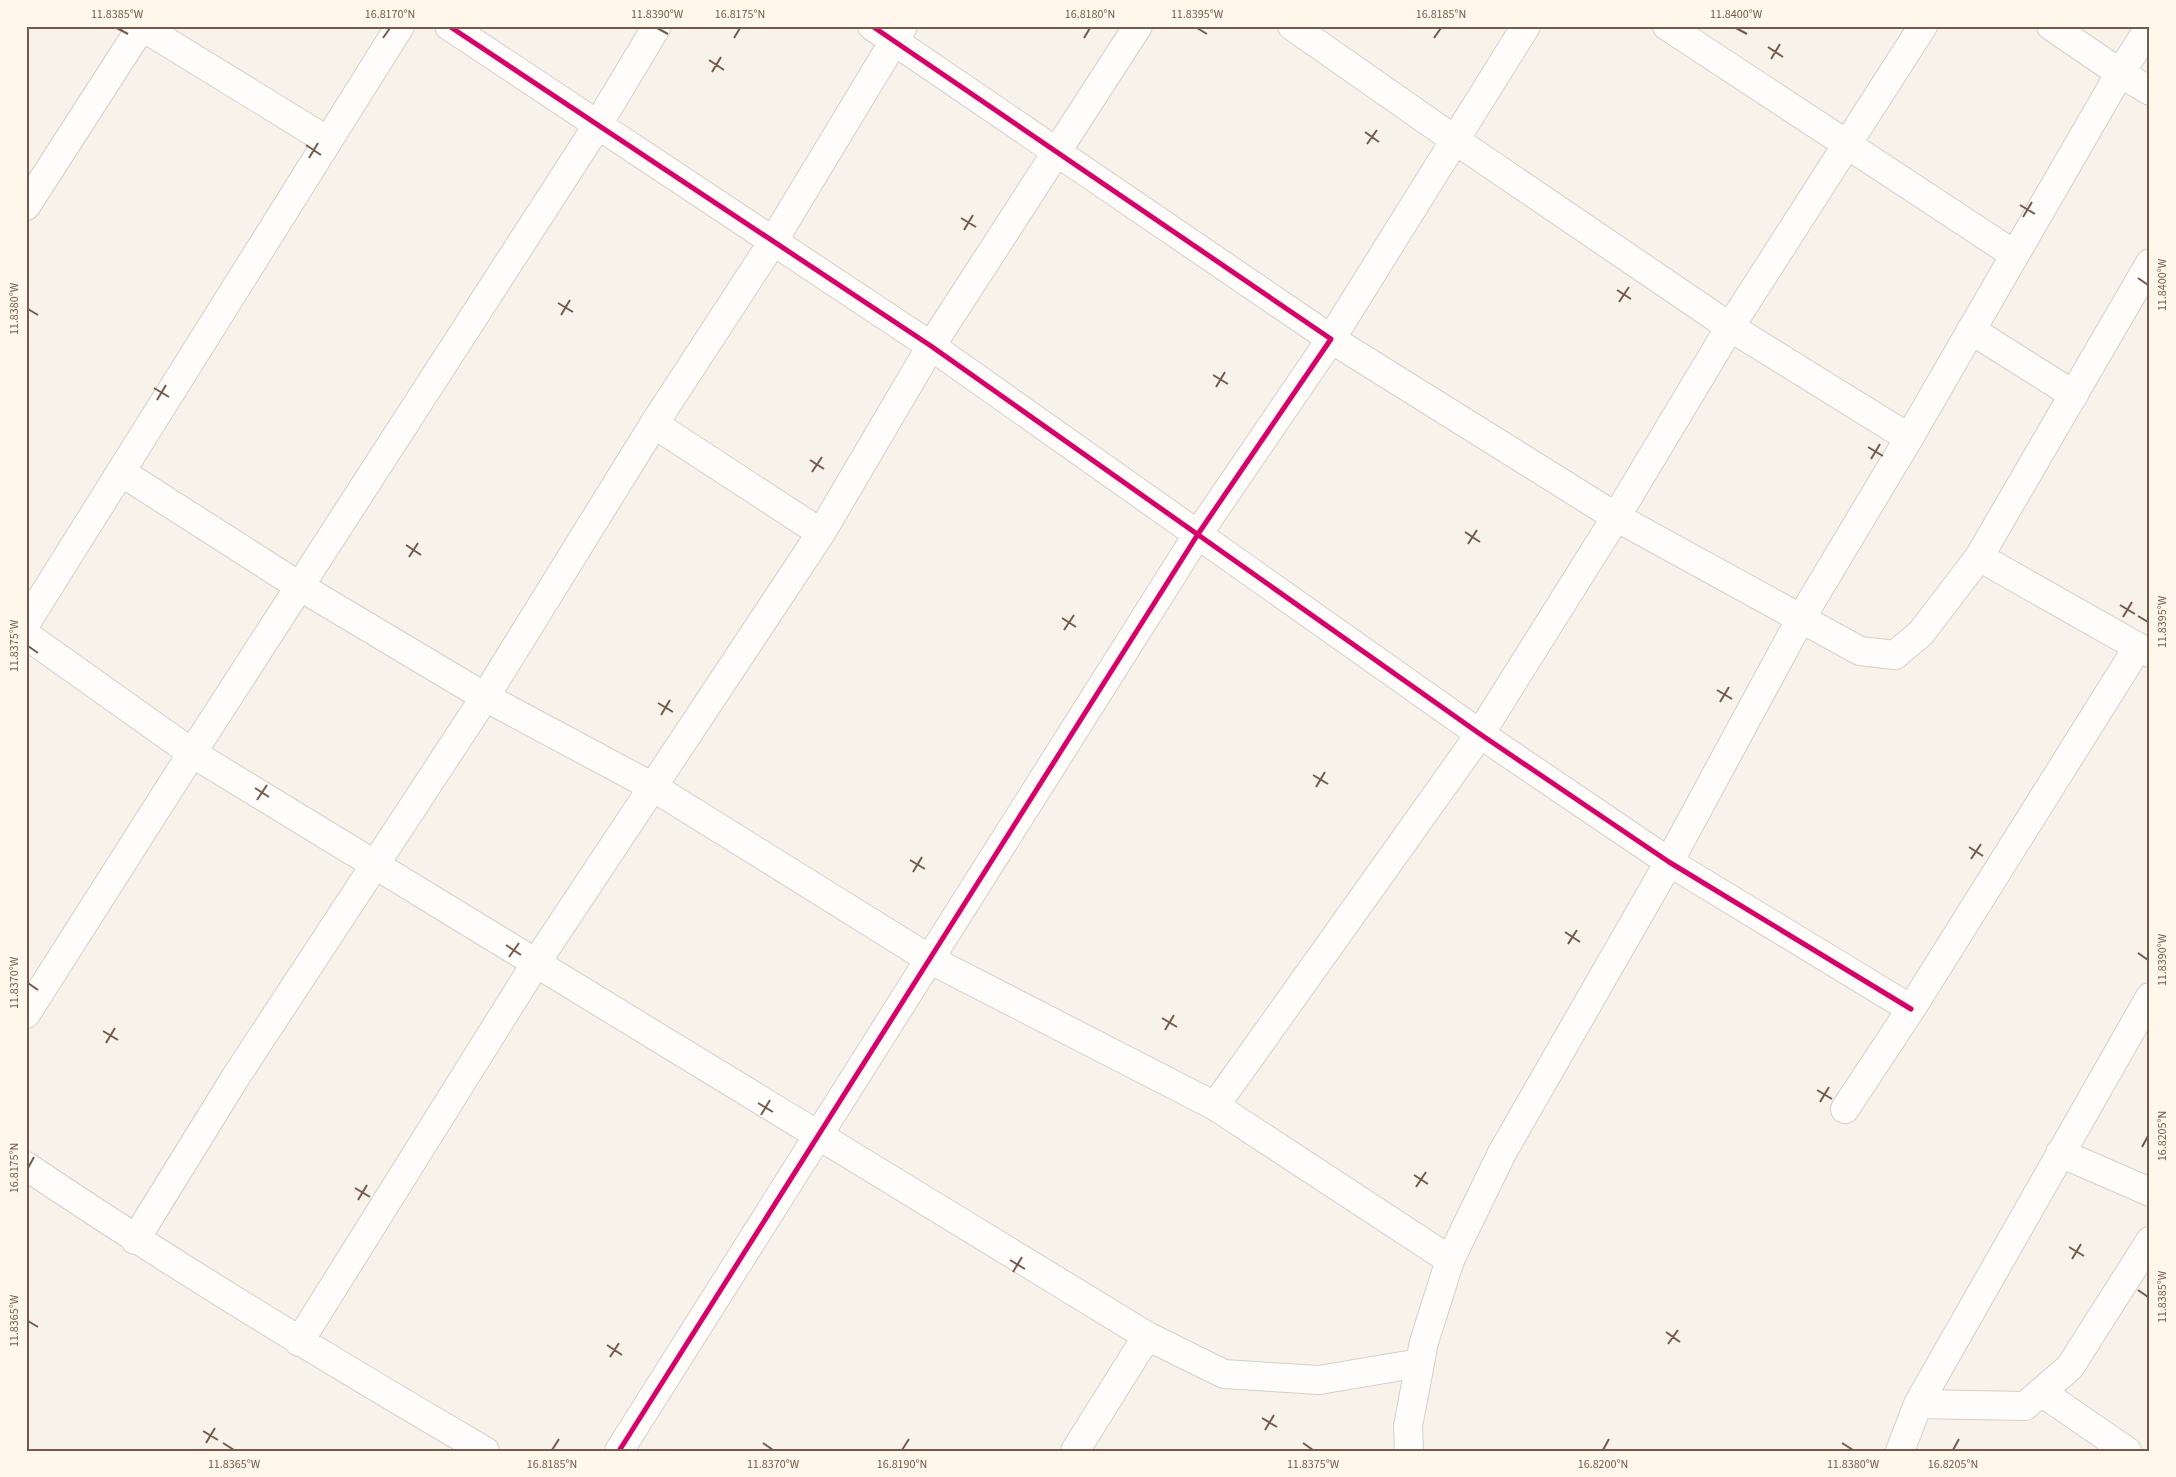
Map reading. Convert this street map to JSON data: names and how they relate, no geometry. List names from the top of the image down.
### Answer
{
  "coordinates": [
    "11.8385°W",
    "16.8170°N",
    "11.8390°W",
    "16.8175°N",
    "16.8180°N",
    "11.8395°W",
    "16.8185°N",
    "11.8400°W",
    "11.8380°W",
    "11.8375°W",
    "11.8370°W",
    "16.8205°N",
    "11.8365°W",
    "16.8190°N",
    "16.8200°N"
  ]
}
